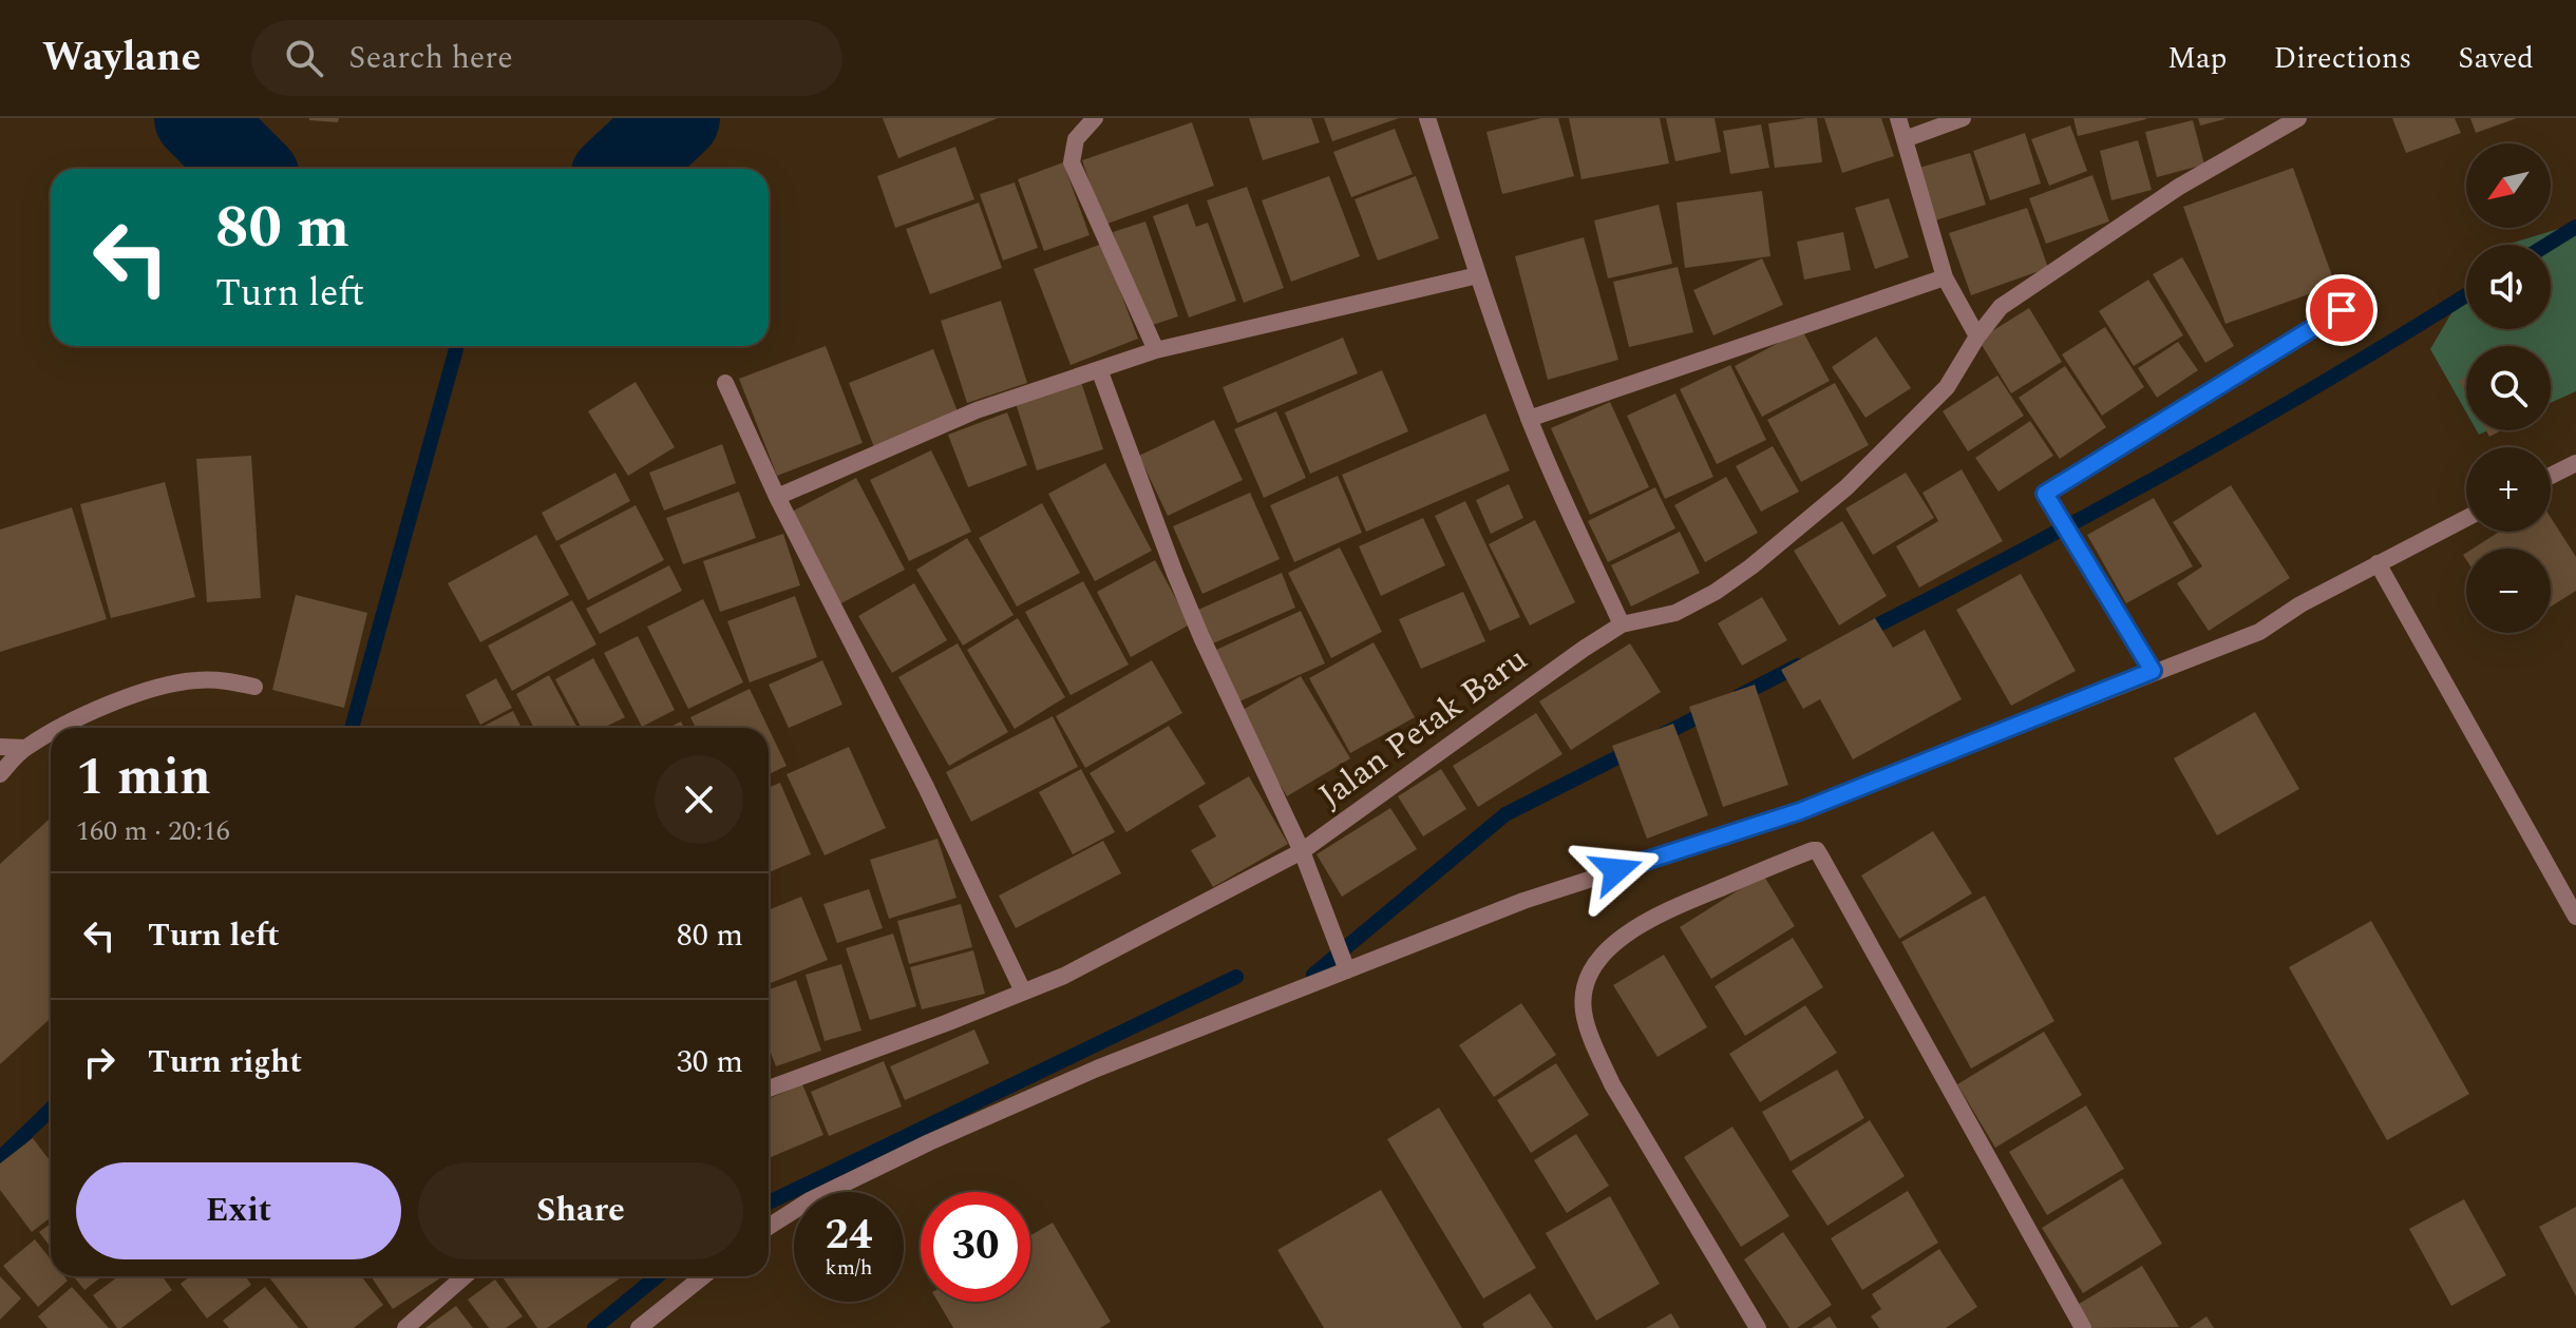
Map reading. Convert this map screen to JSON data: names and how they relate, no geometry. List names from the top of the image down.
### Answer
{
  "streets": {
    "street": ["Jalan Petak Baru"]
  },
  "north": "bottom left",
  "page": {
    "header": "Waylane",
    "search": "Search here",
    "nav": ["Map", "Directions", "Saved"],
    "map_buttons": ["+", "−"],
    "turn": ["80 m", "Turn left"],
    "heading": ["1 min", "160 m · 20:16"],
    "list": [
      {
        "name": "Turn left",
        "value": "80 m"
      },
      {
        "name": "Turn right",
        "value": "30 m"
      }
    ],
    "buttons": ["Exit", "Share"],
    "speed": "24 km/h",
    "limit": "30"
  }
}
